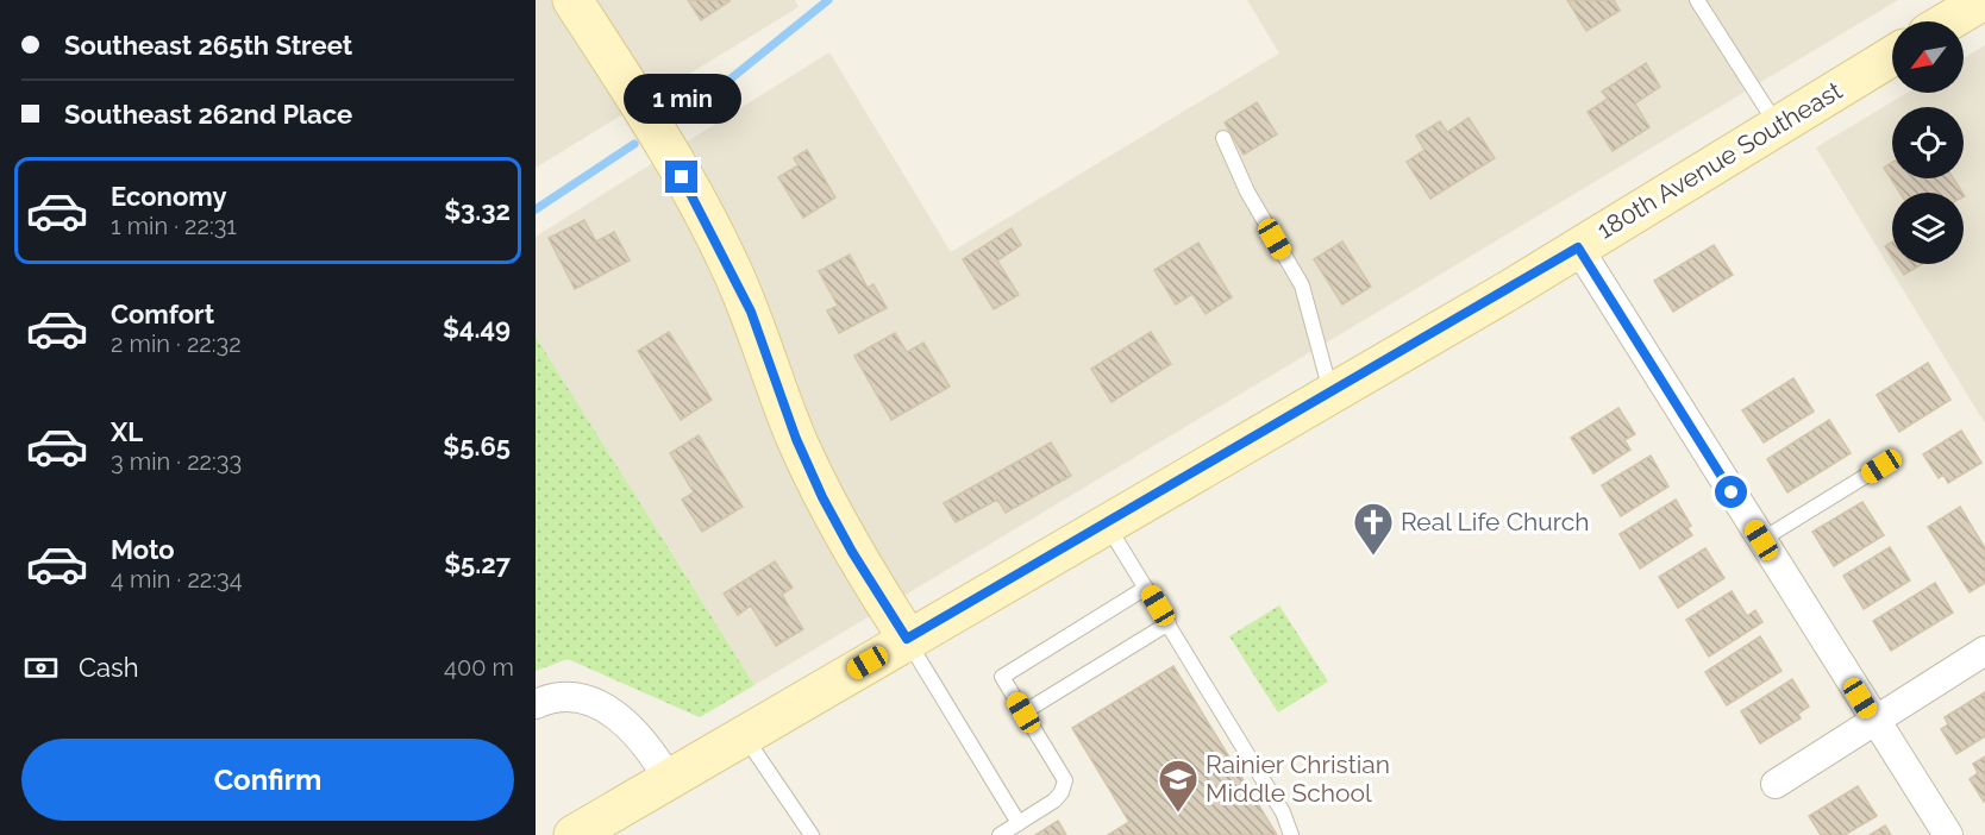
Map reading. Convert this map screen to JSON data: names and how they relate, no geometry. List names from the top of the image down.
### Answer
{
  "streets": {
    "street": ["180th Avenue Southeast"]
  },
  "places": {
    "church": ["Real Life Church"],
    "school or university": ["Rainier Christian Middle School"]
  },
  "north": "bottom left",
  "page": {
    "banner": ["Southeast 265th Street", "Southeast 262nd Place"],
    "bubble": "1 min",
    "list": [
      {
        "name": "Economy",
        "note": "1 min · 22:31",
        "value": "$3.32"
      },
      {
        "name": "Comfort",
        "note": "2 min · 22:32",
        "value": "$4.49"
      },
      {
        "name": "XL",
        "note": "3 min · 22:33",
        "value": "$5.65"
      },
      {
        "name": "Moto",
        "note": "4 min · 22:34",
        "value": "$5.27"
      }
    ],
    "pay": ["Cash", "400 m"],
    "buttons": "Confirm"
  }
}
